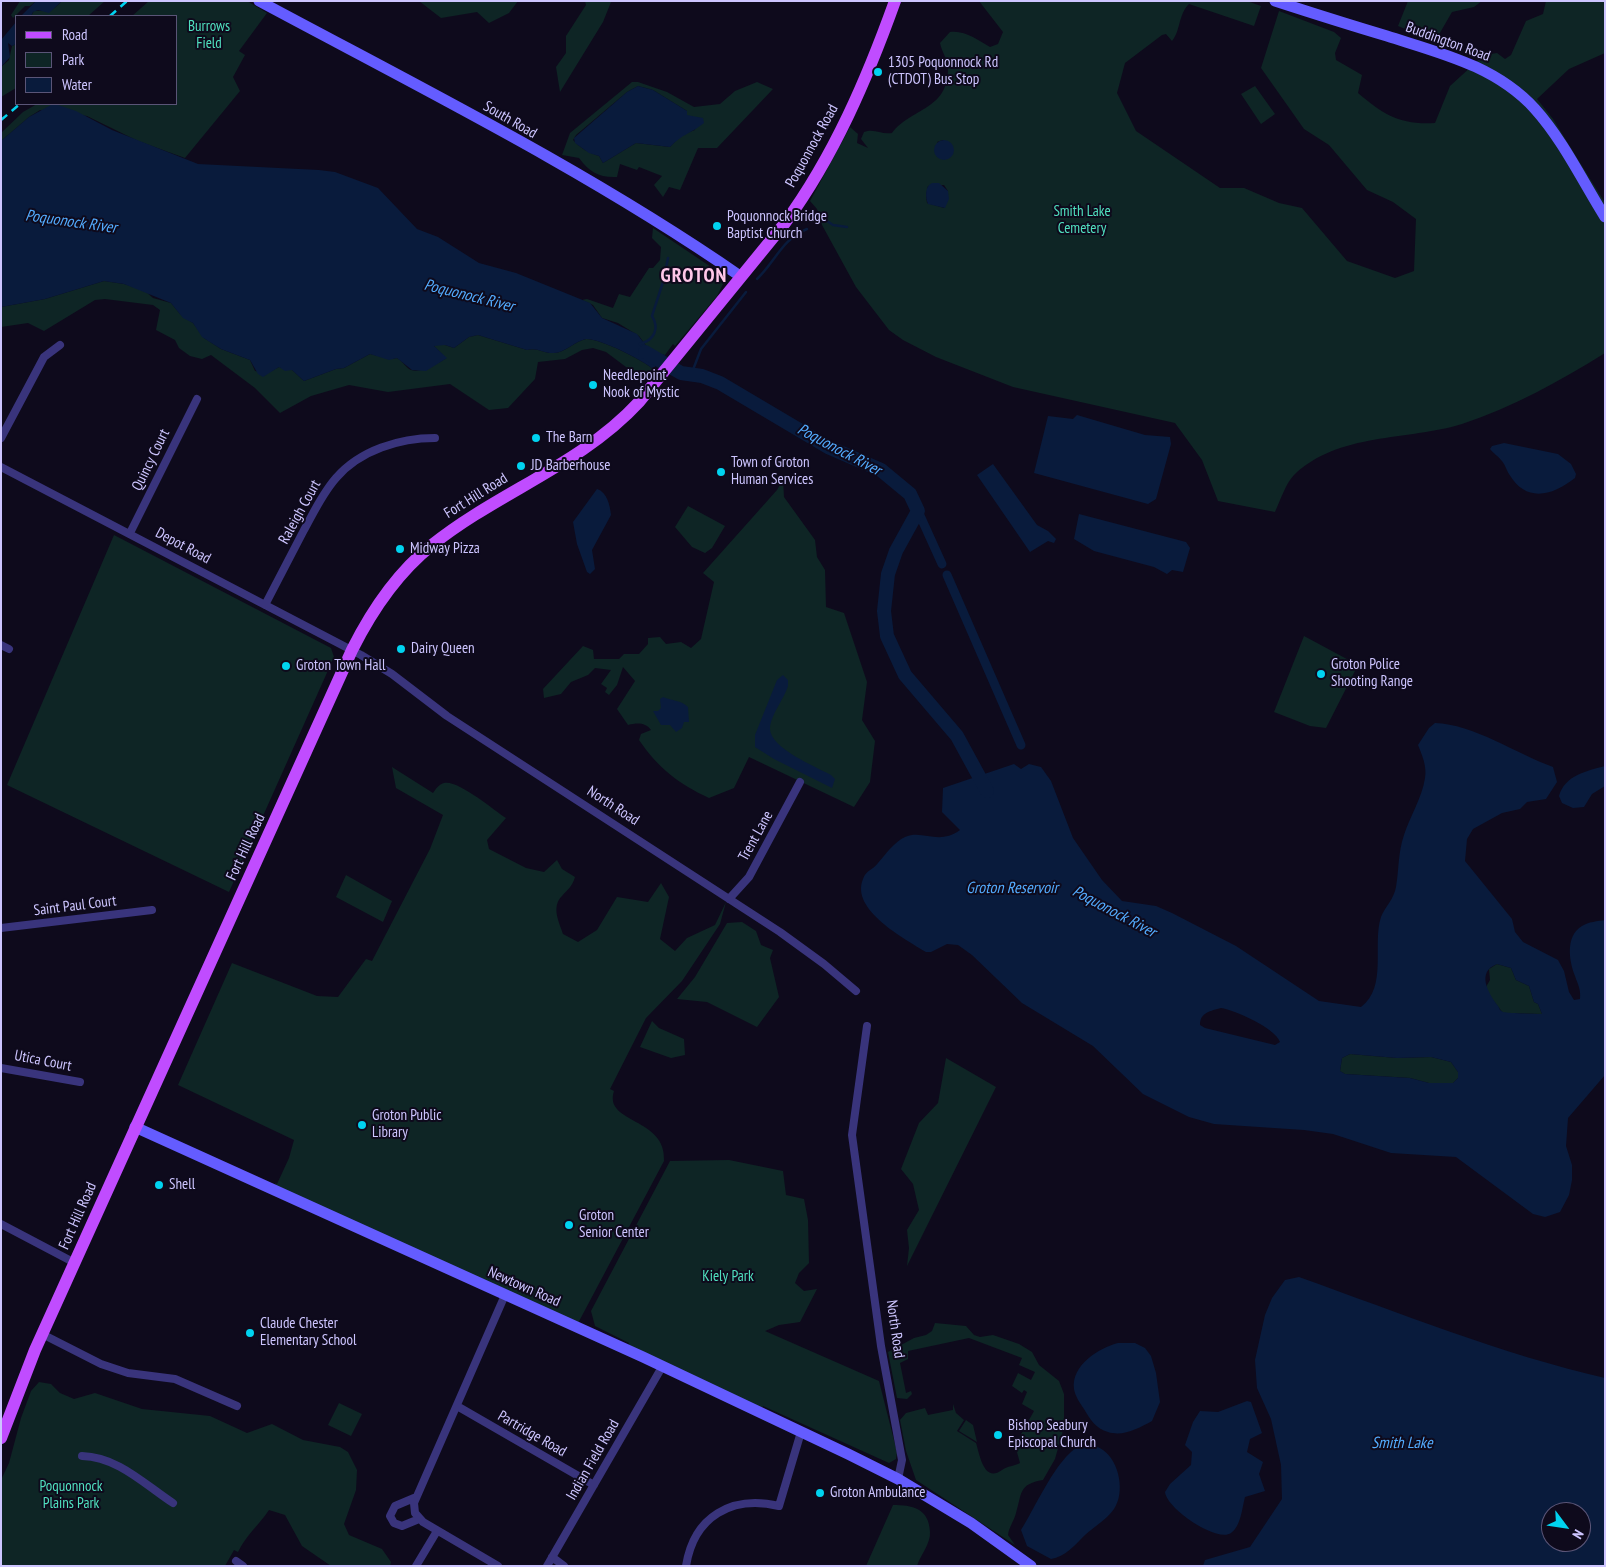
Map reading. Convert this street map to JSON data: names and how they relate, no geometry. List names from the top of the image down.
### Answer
{
  "streets": {
    "main road": [
      "Buddington Road",
      "South Road",
      "Poquonnock Road",
      "Fort Hill Road",
      "Newtown Road"
    ],
    "street": [
      "Quincy Court",
      "Raleigh Court",
      "Depot Road",
      "North Road",
      "Trent Lane",
      "Saint Paul Court",
      "Utica Court",
      "Partridge Road",
      "Indian Field Road"
    ]
  },
  "crossings": [
    ["South Road", "Poquonnock Road"],
    ["Poquonnock Road", "Fort Hill Road"],
    ["Quincy Court", "Depot Road"],
    ["Fort Hill Road", "Depot Road"],
    ["Fort Hill Road", "North Road"],
    ["Fort Hill Road", "Newtown Road"],
    ["Raleigh Court", "Depot Road"],
    ["Depot Road", "North Road"],
    ["North Road", "Trent Lane"],
    ["North Road", "Newtown Road"],
    ["Newtown Road", "Indian Field Road"],
    ["Partridge Road", "Indian Field Road"]
  ],
  "districts": ["GROTON"],
  "water": ["Poquonock River", "Groton Reservoir", "Smith Lake"],
  "parks": [
    "Burrows Field",
    "Smith Lake Cemetery",
    "Kiely Park",
    "Poquonnock Plains Park"
  ],
  "places": [
    "1305 Poquonnock Rd (CTDOT) Bus Stop",
    "Poquonnock Bridge Baptist Church",
    "Needlepoint Nook of Mystic",
    "The Barn",
    "JD Barberhouse",
    "Town of Groton Human Services",
    "Midway Pizza",
    "Dairy Queen",
    "Groton Town Hall",
    "Groton Police Shooting Range",
    "Groton Public Library",
    "Shell",
    "Groton Senior Center",
    "Claude Chester Elementary School",
    "Bishop Seabury Episcopal Church",
    "Groton Ambulance"
  ],
  "legend": ["Road", "Park", "Water"],
  "north": "bottom right"
}
